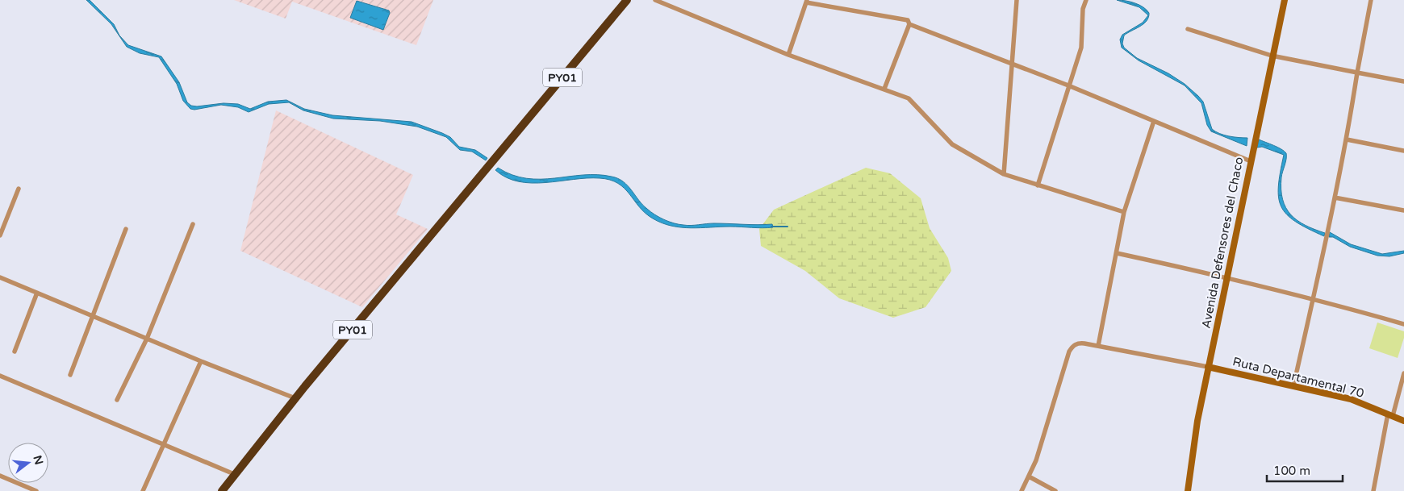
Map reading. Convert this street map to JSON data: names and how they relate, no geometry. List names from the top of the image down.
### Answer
{
  "streets": {
    "highway": ["PY01"],
    "main road": ["Avenida Defensores del Chaco", "Ruta Departamental 70"]
  },
  "crossings": [
    ["Avenida Defensores del Chaco", "Ruta Departamental 70"]
  ],
  "scale_bar": "100 m",
  "north": "right"
}
